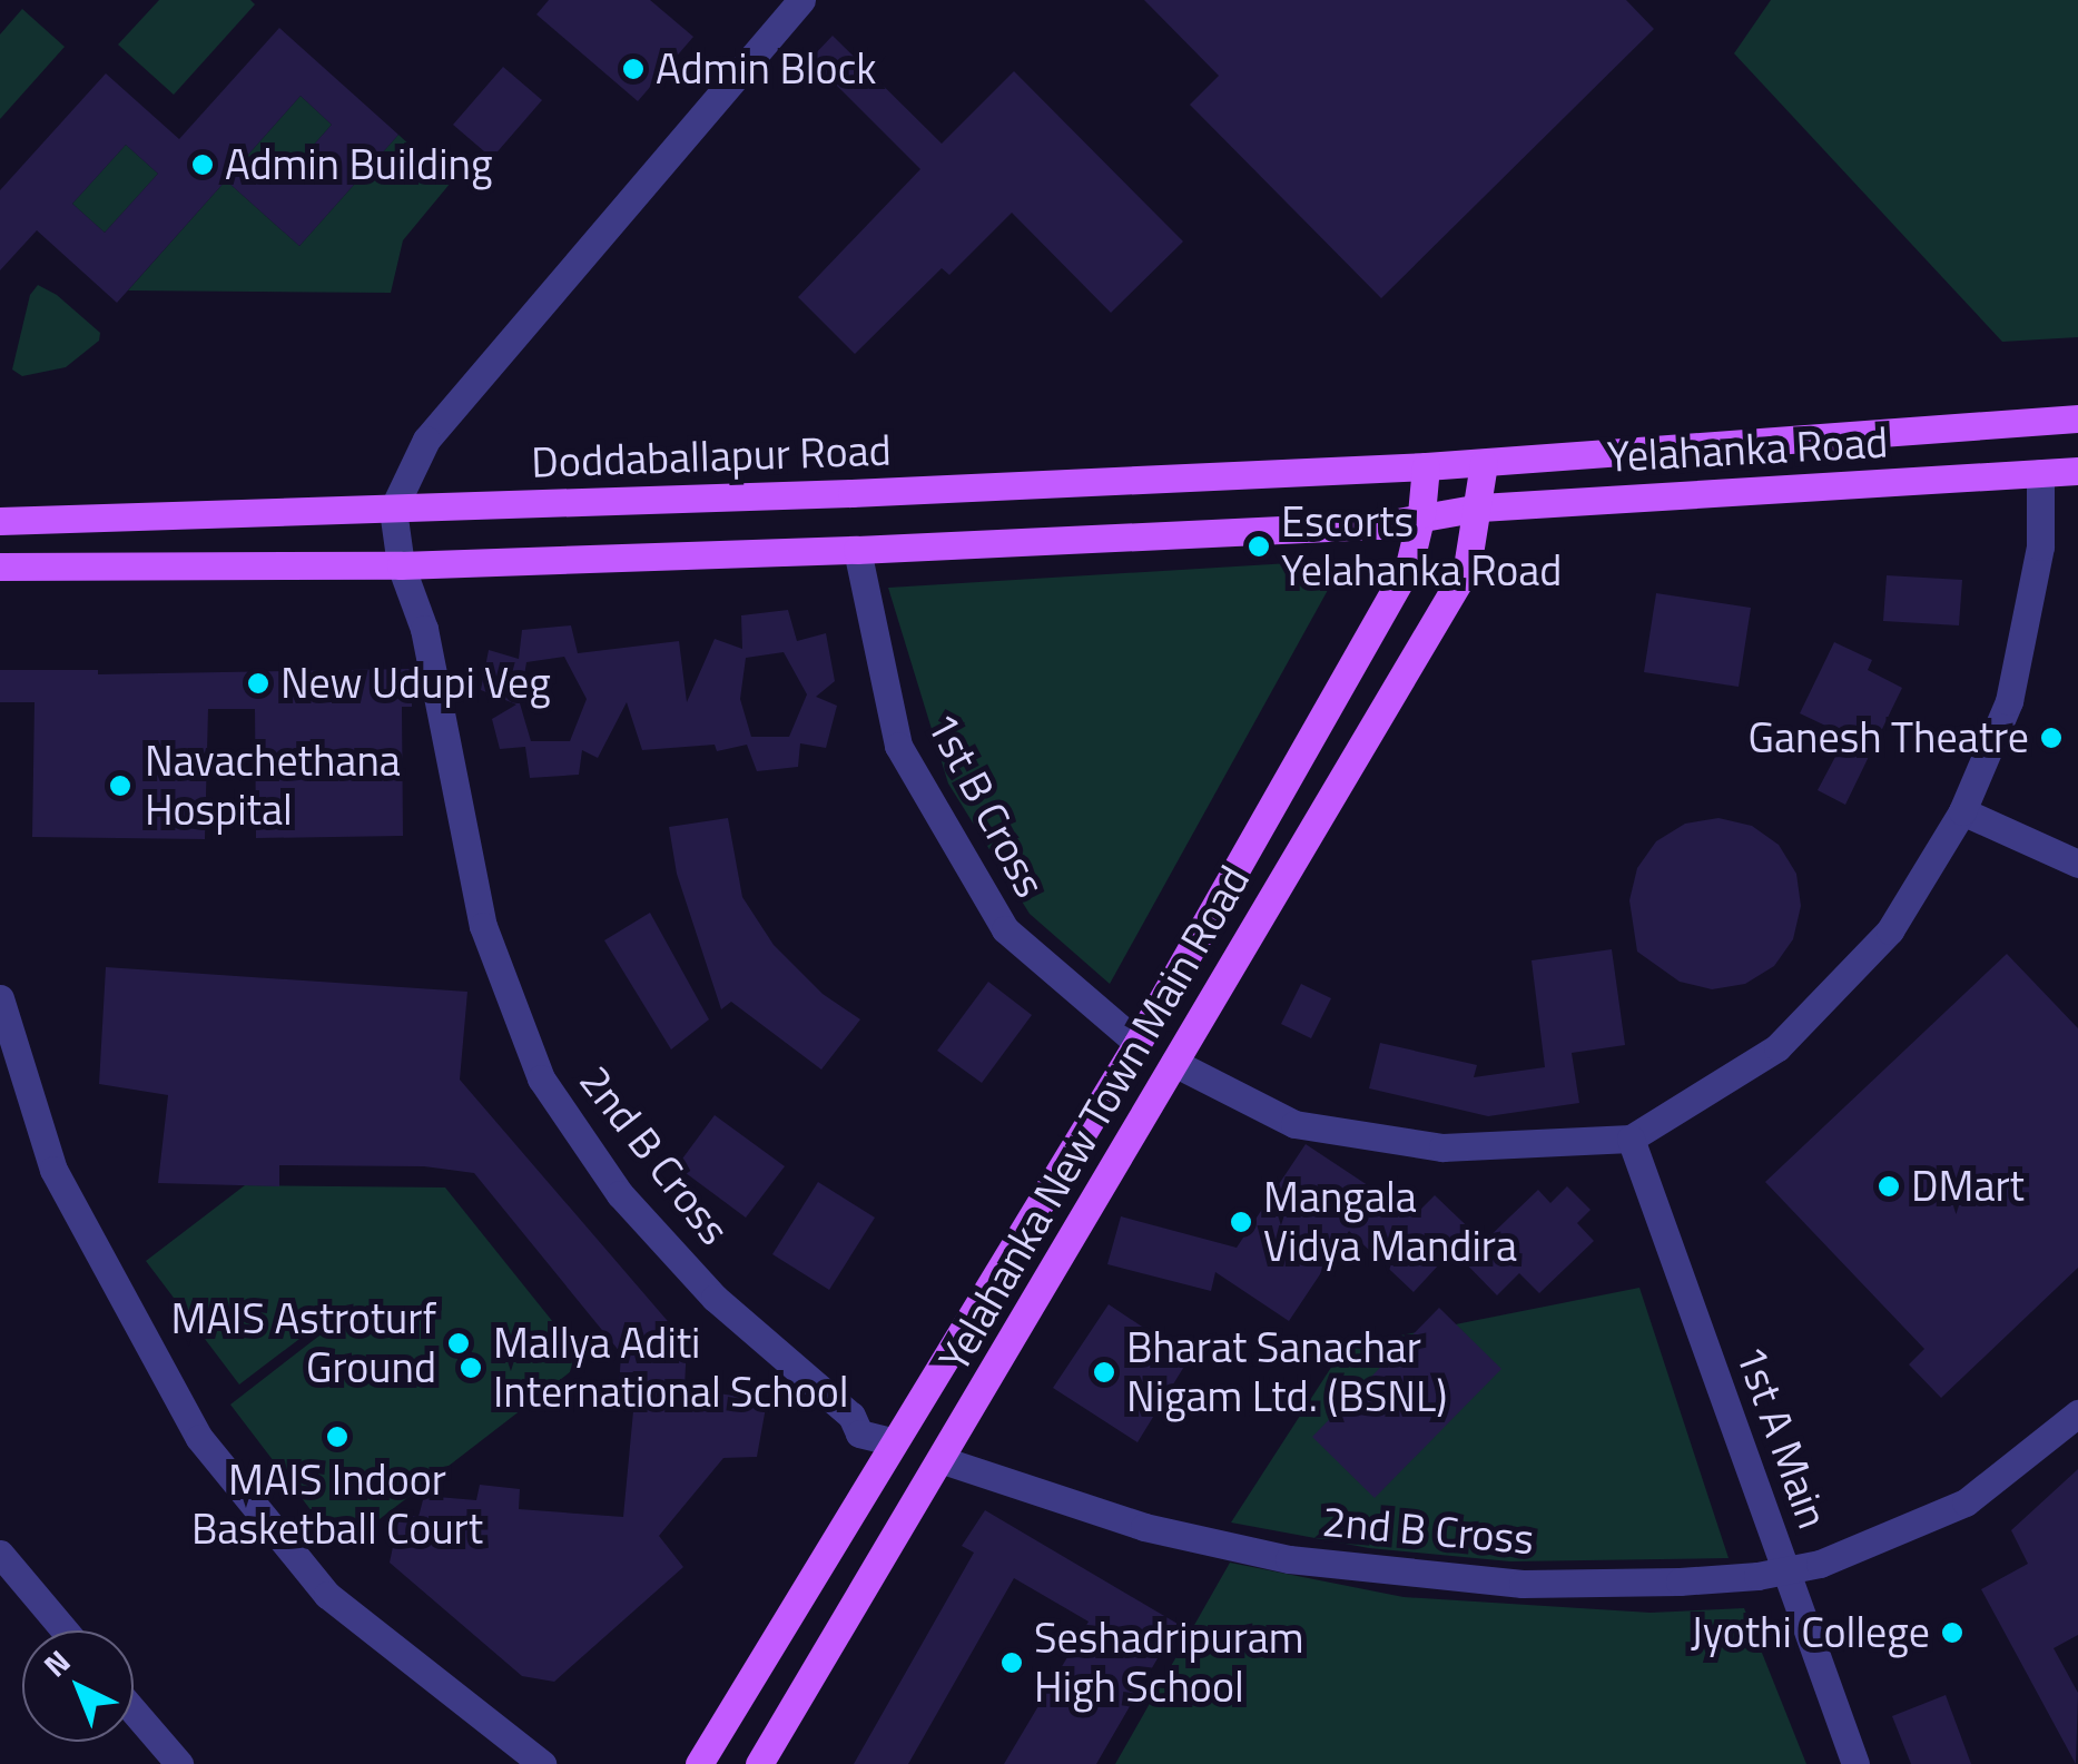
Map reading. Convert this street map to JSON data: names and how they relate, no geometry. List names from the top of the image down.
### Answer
{
  "streets": {
    "main road": ["Yelahanka Road", "Doddaballapur Road", "Yelahanka New Town Main Road"],
    "street": ["1st B Cross", "2nd B Cross", "1st A Main"]
  },
  "crossings": [
    ["Yelahanka Road", "Doddaballapur Road"],
    ["Yelahanka Road", "Yelahanka New Town Main Road"],
    ["Doddaballapur Road", "Yelahanka New Town Main Road"],
    ["Doddaballapur Road", "2nd B Cross"],
    ["1st B Cross", "Yelahanka New Town Main Road"],
    ["Yelahanka New Town Main Road", "2nd B Cross"],
    ["2nd B Cross", "1st A Main"]
  ],
  "places": [
    "Admin Block",
    "Admin Building",
    "Escorts Yelahanka Road",
    "New Udupi Veg",
    "Ganesh Theatre",
    "Navachethana Hospital",
    "DMart",
    "Mangala Vidya Mandira",
    "MAIS Astroturf Ground",
    "Mallya Aditi International School",
    "Bharat Sanachar Nigam Ltd. (BSNL)",
    "MAIS Indoor Basketball Court",
    "Jyothi College",
    "Seshadripuram High School"
  ],
  "north": "top left"
}
